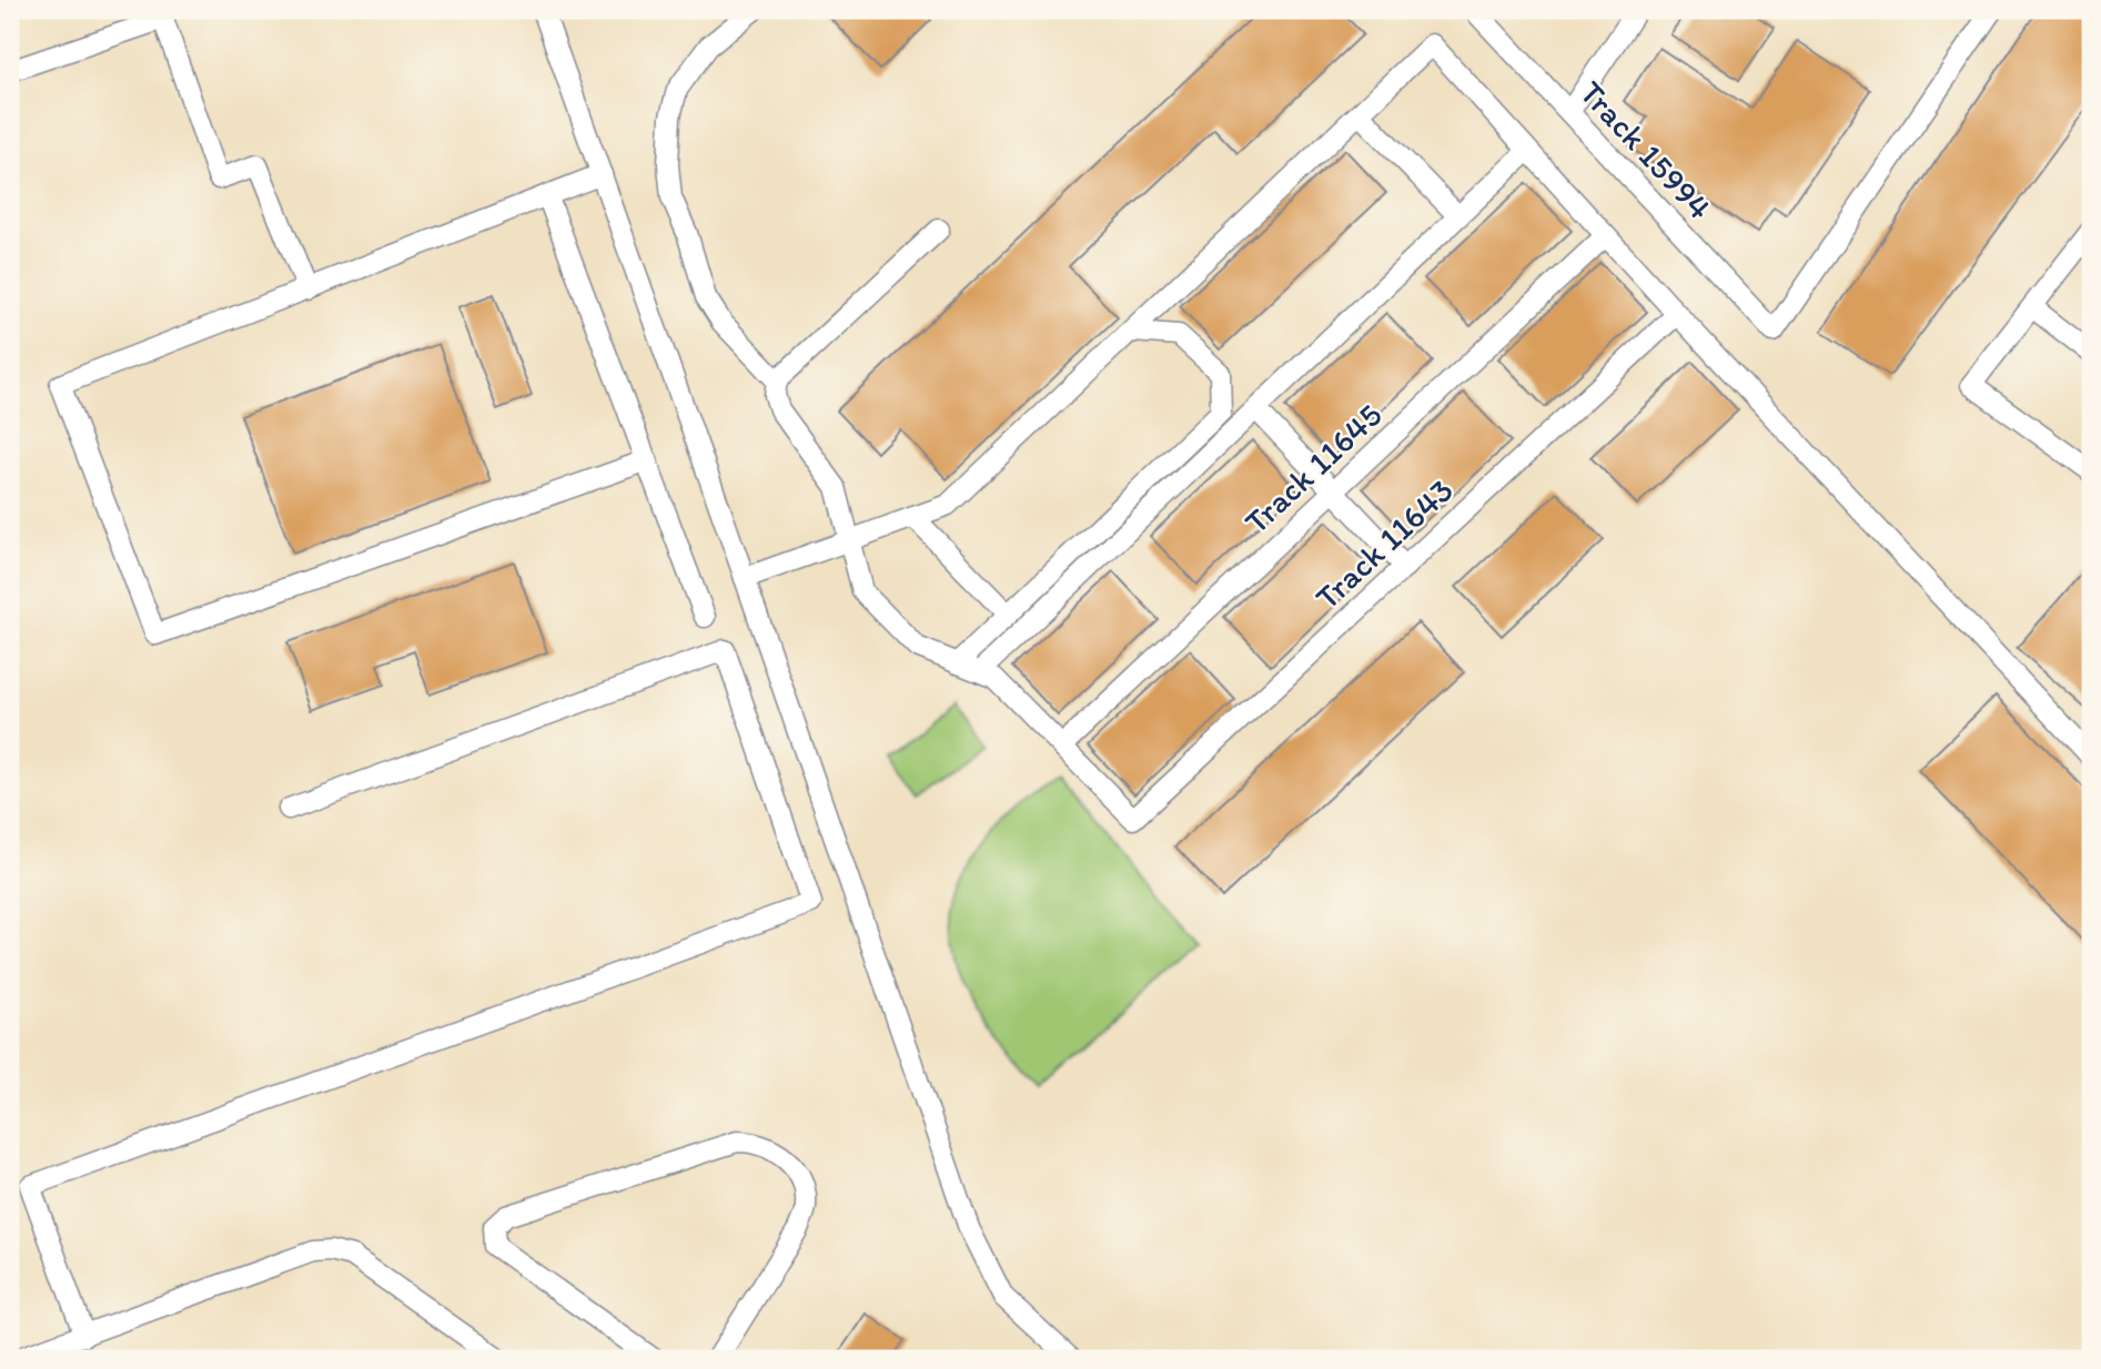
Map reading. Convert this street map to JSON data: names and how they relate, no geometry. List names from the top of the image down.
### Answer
{
  "streets": {
    "street": ["Track 15994", "Track 11645", "Track 11643"]
  },
  "crossings": [
    ["Track 11645", "Track 11643"]
  ]
}
